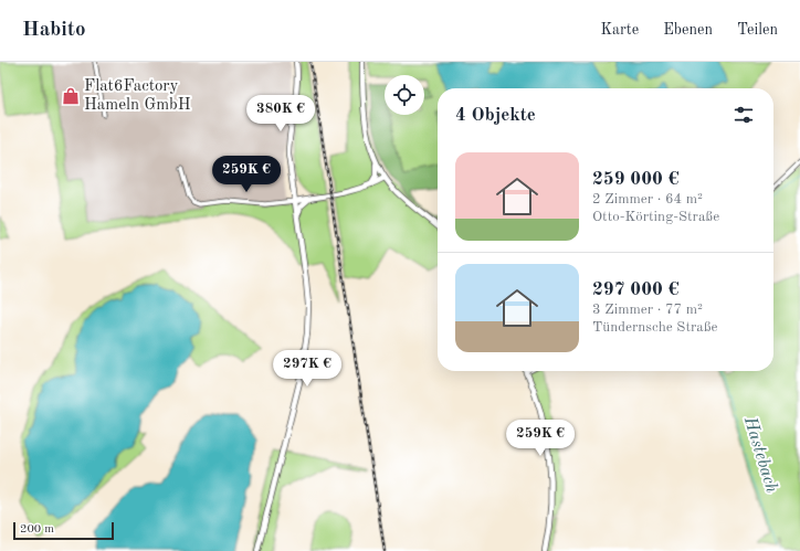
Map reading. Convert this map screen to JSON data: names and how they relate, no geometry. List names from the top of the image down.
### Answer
{
  "water": ["Hastebach"],
  "places": {
    "shop": ["Flat6Factory Hameln GmbH"]
  },
  "scale_bar": "200 m",
  "page": {
    "header": "Habito",
    "nav": ["Karte", "Ebenen", "Teilen"],
    "heading": "4 Objekte",
    "price": [
      "380K €",
      "259K €",
      "297K €",
      "259K €"
    ],
    "list": [
      {
        "name": "259 000 €",
        "note": "2 Zimmer · 64 m² · Otto-Körting-Straße"
      },
      {
        "name": "297 000 €",
        "note": "3 Zimmer · 77 m² · Tündernsche Straße"
      }
    ],
    "scale": "200 m"
  }
}
